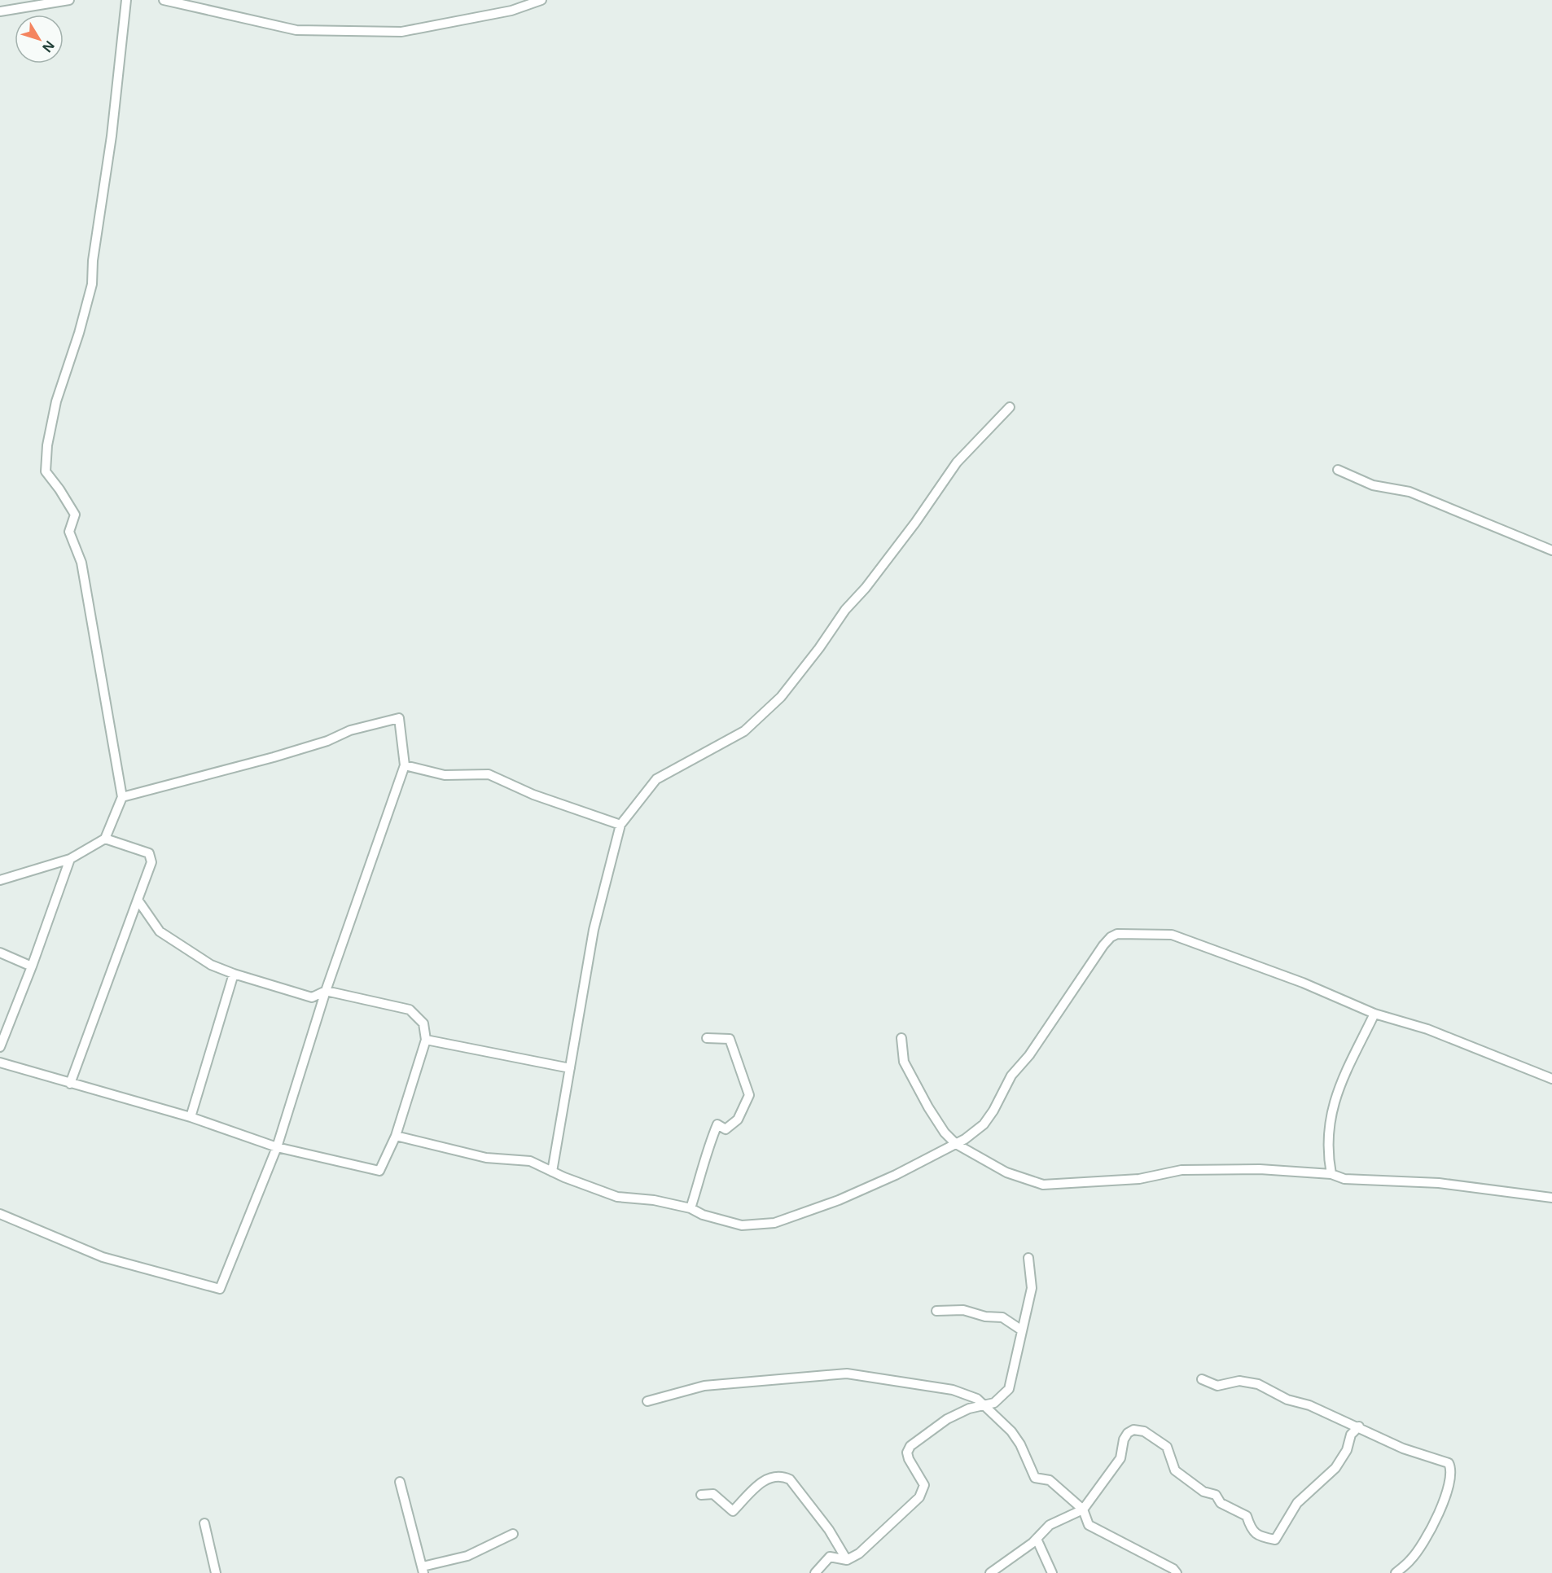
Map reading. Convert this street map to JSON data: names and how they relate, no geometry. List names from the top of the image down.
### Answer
{
  "north": "bottom right"
}
